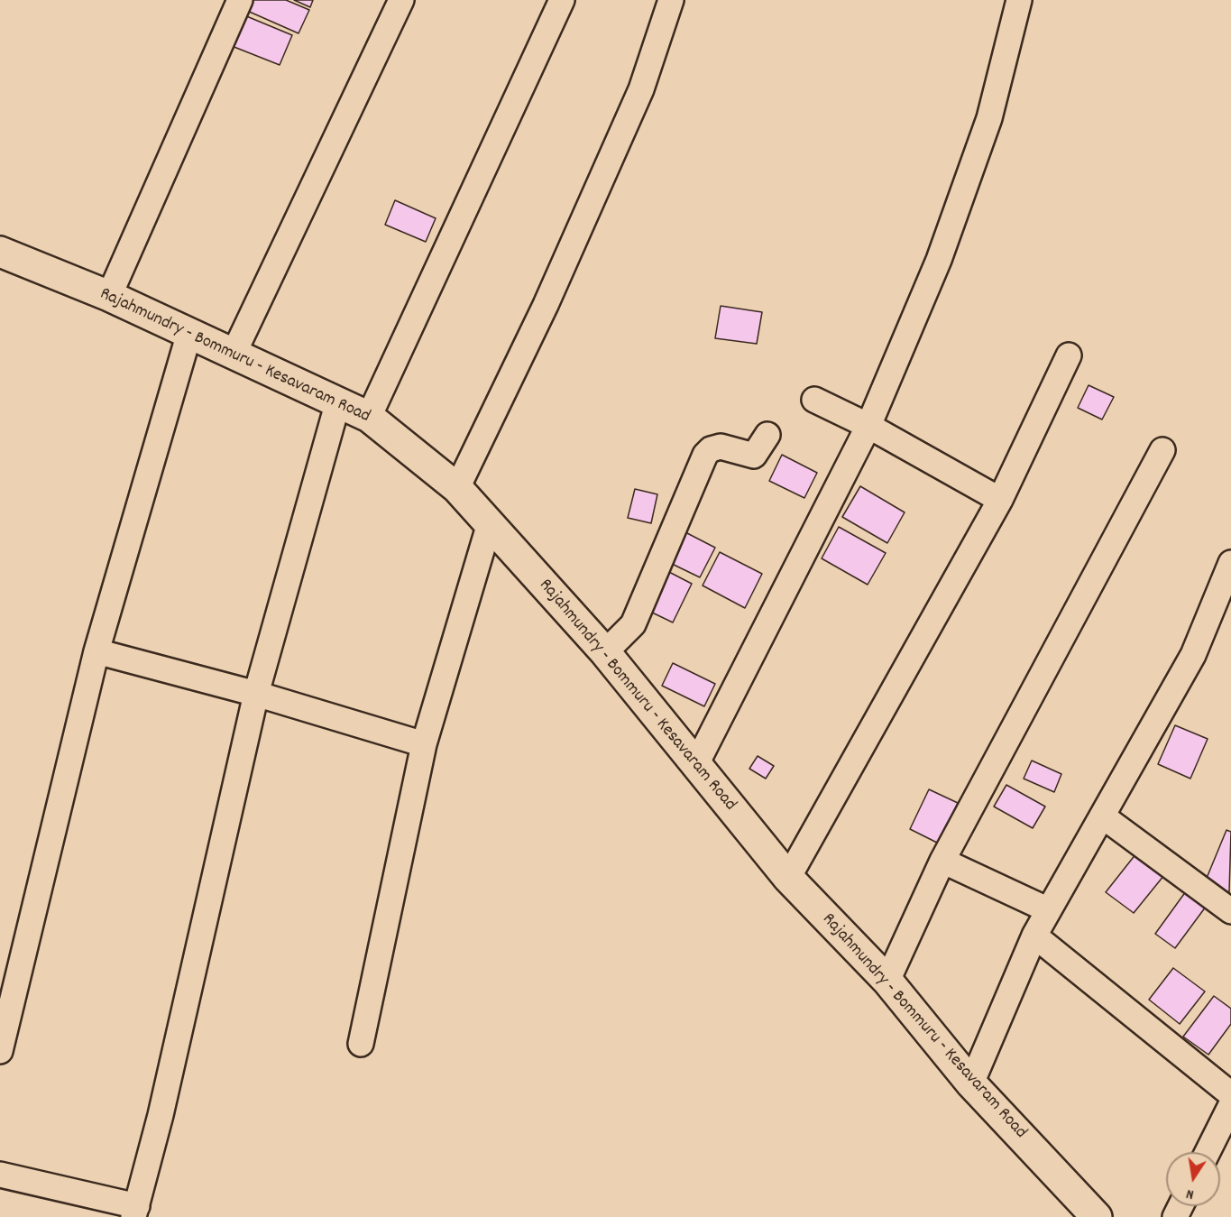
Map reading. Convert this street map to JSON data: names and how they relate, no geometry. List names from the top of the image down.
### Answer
{
  "streets": {
    "main road": ["Rajahmundry - Bommuru - Kesavaram Road"]
  },
  "north": "bottom"
}
